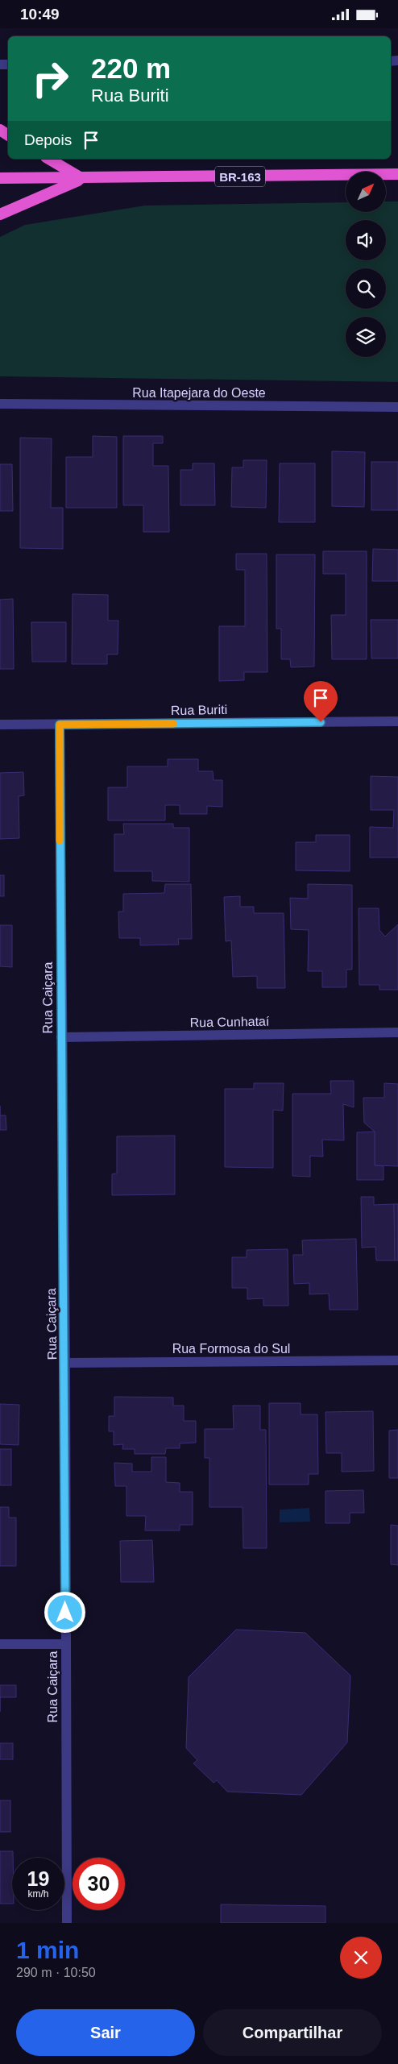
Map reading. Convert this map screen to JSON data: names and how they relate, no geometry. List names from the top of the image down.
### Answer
{
  "streets": {
    "highway": ["BR-163"],
    "street": [
      "Rua Itapejara do Oeste",
      "Rua Buriti",
      "Rua Caiçara",
      "Rua Cunhataí",
      "Rua Formosa do Sul"
    ]
  },
  "crossings": [
    ["Rua Buriti", "Rua Caiçara"],
    ["Rua Caiçara", "Rua Cunhataí"],
    ["Rua Caiçara", "Rua Formosa do Sul"]
  ],
  "north": "top right",
  "page": {
    "status": "10:49",
    "turn": ["220 m", "Rua Buriti"],
    "then": "Depois",
    "speed": "19 km/h",
    "limit": "30",
    "heading": ["1 min", "290 m · 10:50"],
    "buttons": ["Sair", "Compartilhar"]
  }
}
